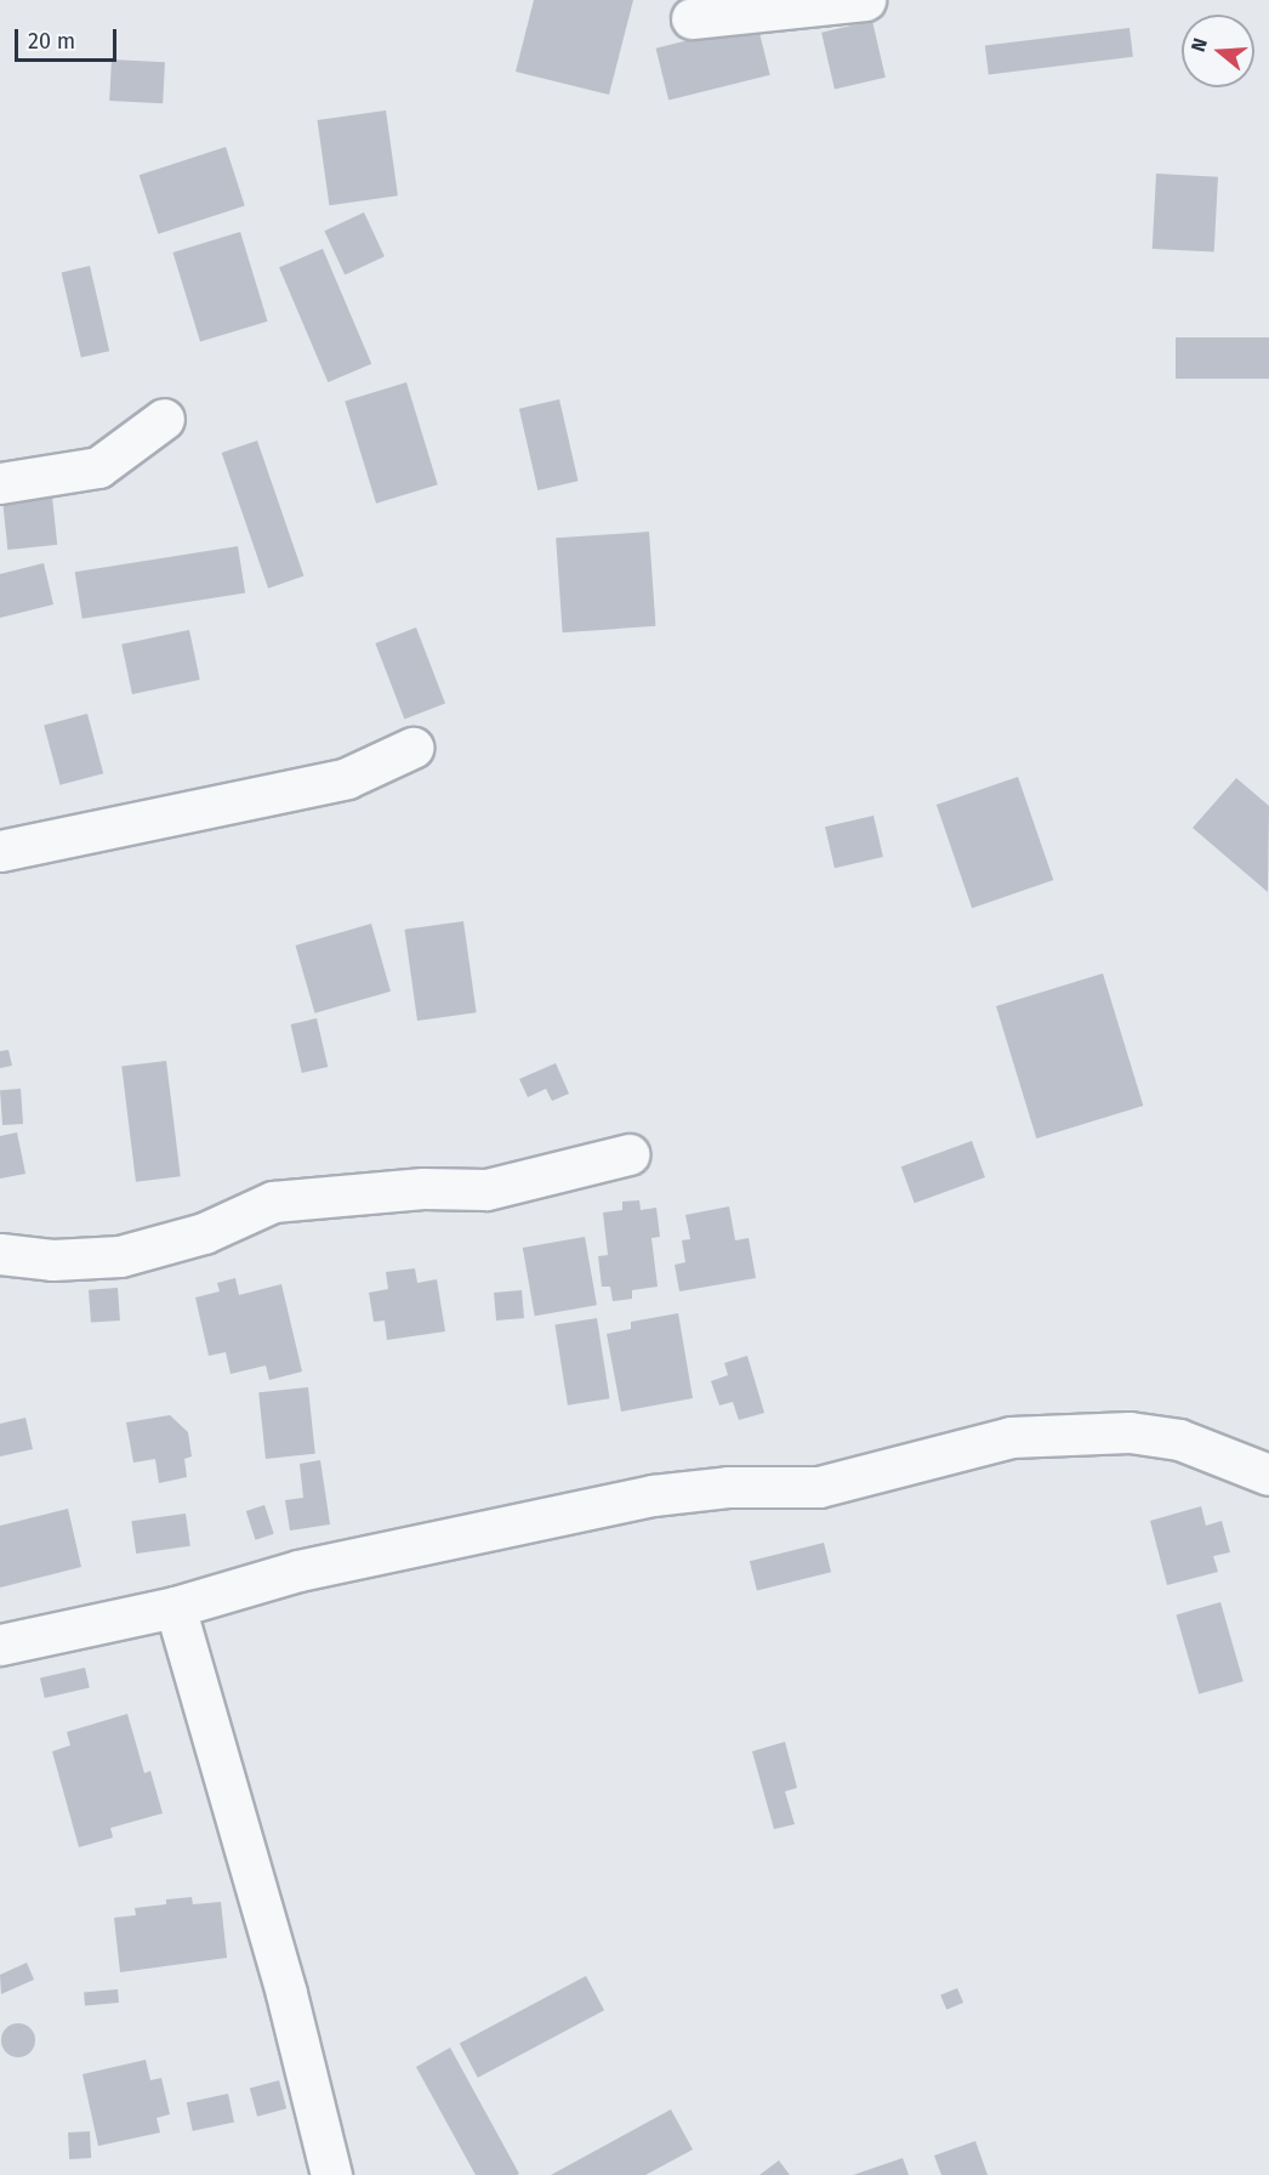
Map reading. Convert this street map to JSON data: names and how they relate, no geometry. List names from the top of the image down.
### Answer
{
  "scale_bar": "20 m",
  "north": "left"
}
